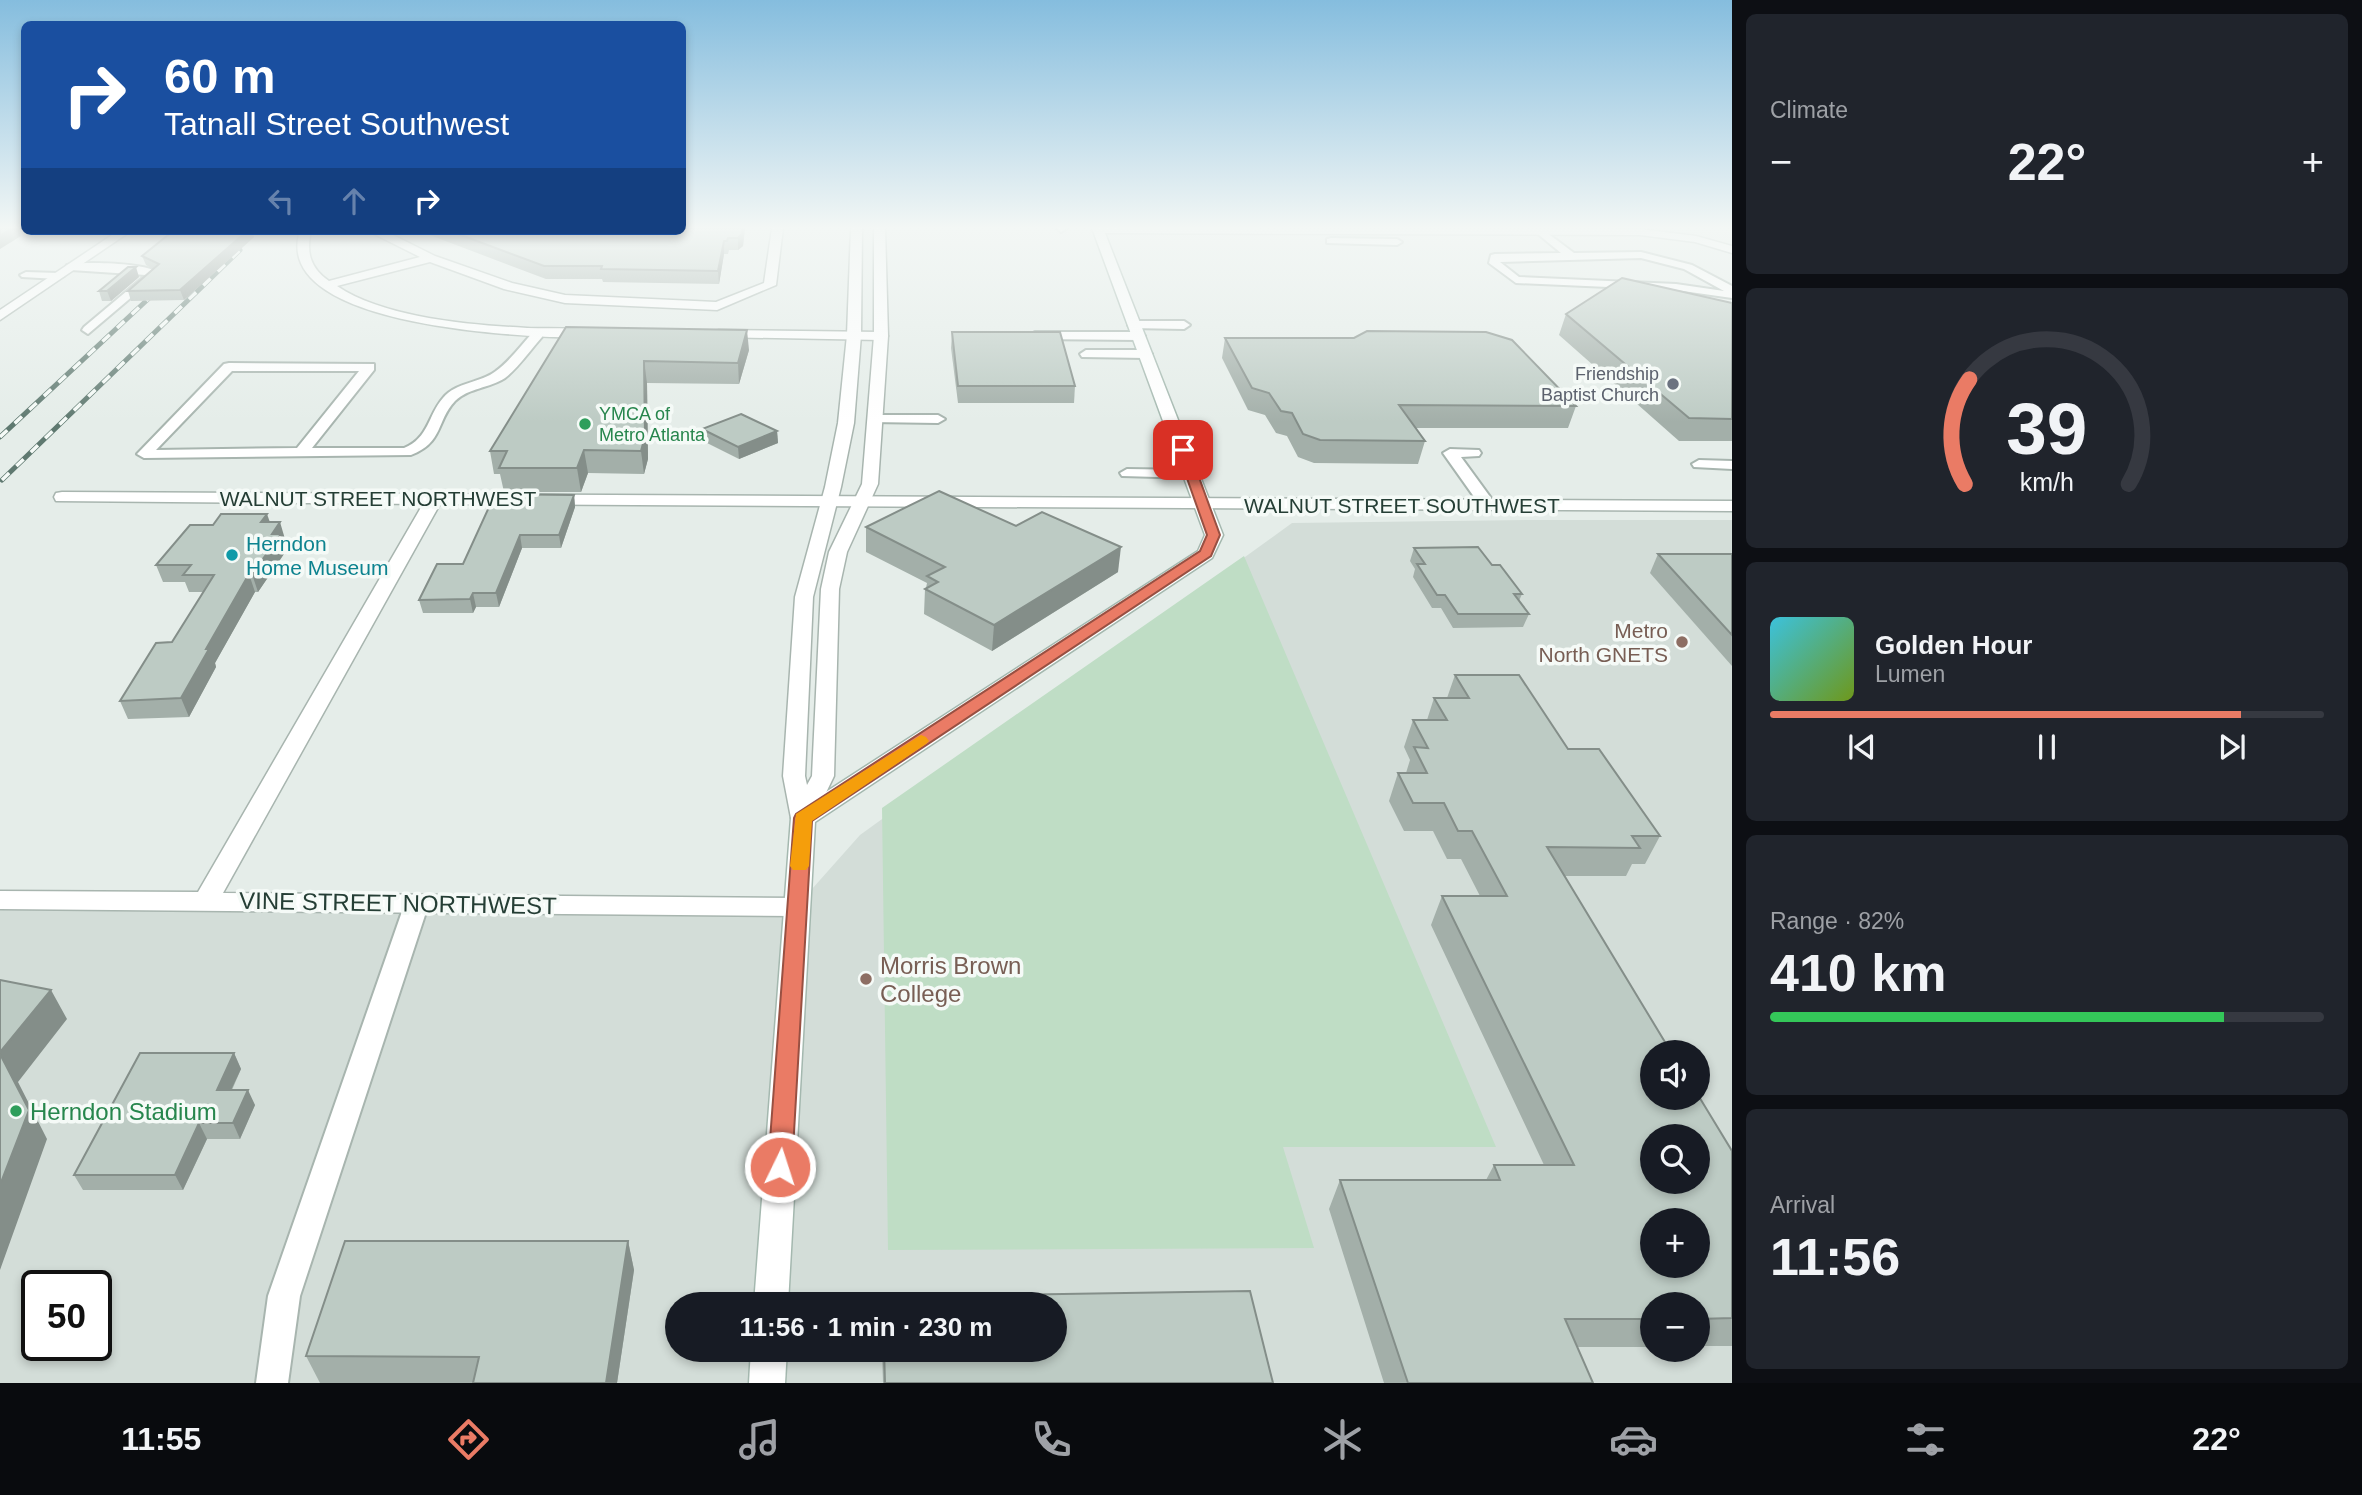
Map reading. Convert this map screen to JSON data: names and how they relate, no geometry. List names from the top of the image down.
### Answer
{
  "streets": {
    "street": ["WALNUT STREET NORTHWEST", "WALNUT STREET SOUTHWEST", "VINE STREET NORTHWEST"]
  },
  "crossings": [
    ["WALNUT STREET NORTHWEST", "WALNUT STREET SOUTHWEST"]
  ],
  "places": [
    "Friendship Baptist Church",
    "YMCA of Metro Atlanta",
    "Herndon Home Museum",
    "Metro North GNETS",
    "Morris Brown College",
    "Herndon Stadium"
  ],
  "page": {
    "tile": [
      "Climate",
      ["Range · 82%", "410 km"],
      ["Arrival", "11:56"]
    ],
    "turn": ["60 m", "Tatnall Street Southwest"],
    "heat": ["−", "22°", "+"],
    "song": ["Golden Hour", "Lumen"],
    "map_buttons": ["+", "−"],
    "limit": "50",
    "trip": "11:56 · 1 min · 230 m",
    "tabs": ["11:55", "22°"],
    "gauge": ["39", "km/h"]
  }
}
